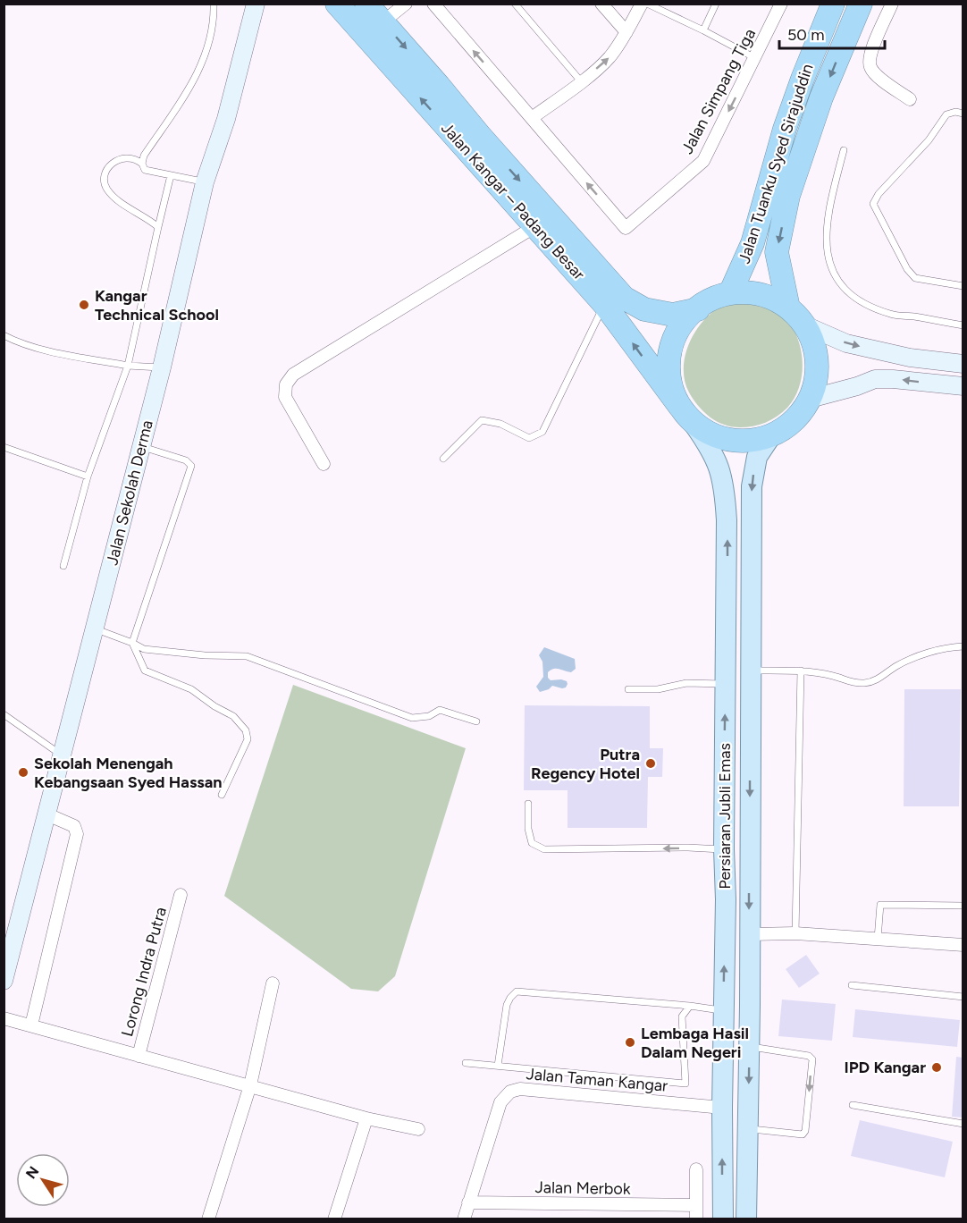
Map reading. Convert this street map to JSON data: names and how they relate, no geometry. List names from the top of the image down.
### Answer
{
  "streets": {
    "highway": ["Jalan Tuanku Syed Sirajuddin", "Jalan Kangar – Padang Besar"],
    "main road": ["Persiaran Jubli Emas"],
    "street": [
      "Jalan Simpang Tiga",
      "Jalan Sekolah Derma",
      "Lorong Indra Putra",
      "Jalan Taman Kangar",
      "Jalan Merbok"
    ]
  },
  "crossings": [
    ["Jalan Tuanku Syed Sirajuddin", "Jalan Kangar – Padang Besar"],
    ["Jalan Tuanku Syed Sirajuddin", "Persiaran Jubli Emas"],
    ["Jalan Kangar – Padang Besar", "Persiaran Jubli Emas"],
    ["Persiaran Jubli Emas", "Jalan Taman Kangar"],
    ["Jalan Taman Kangar", "Jalan Merbok"]
  ],
  "places": [
    "Kangar Technical School",
    "Putra Regency Hotel",
    "Sekolah Menengah Kebangsaan Syed Hassan",
    "Lembaga Hasil Dalam Negeri",
    "IPD Kangar"
  ],
  "scale_bar": "50 m",
  "north": "top left"
}
